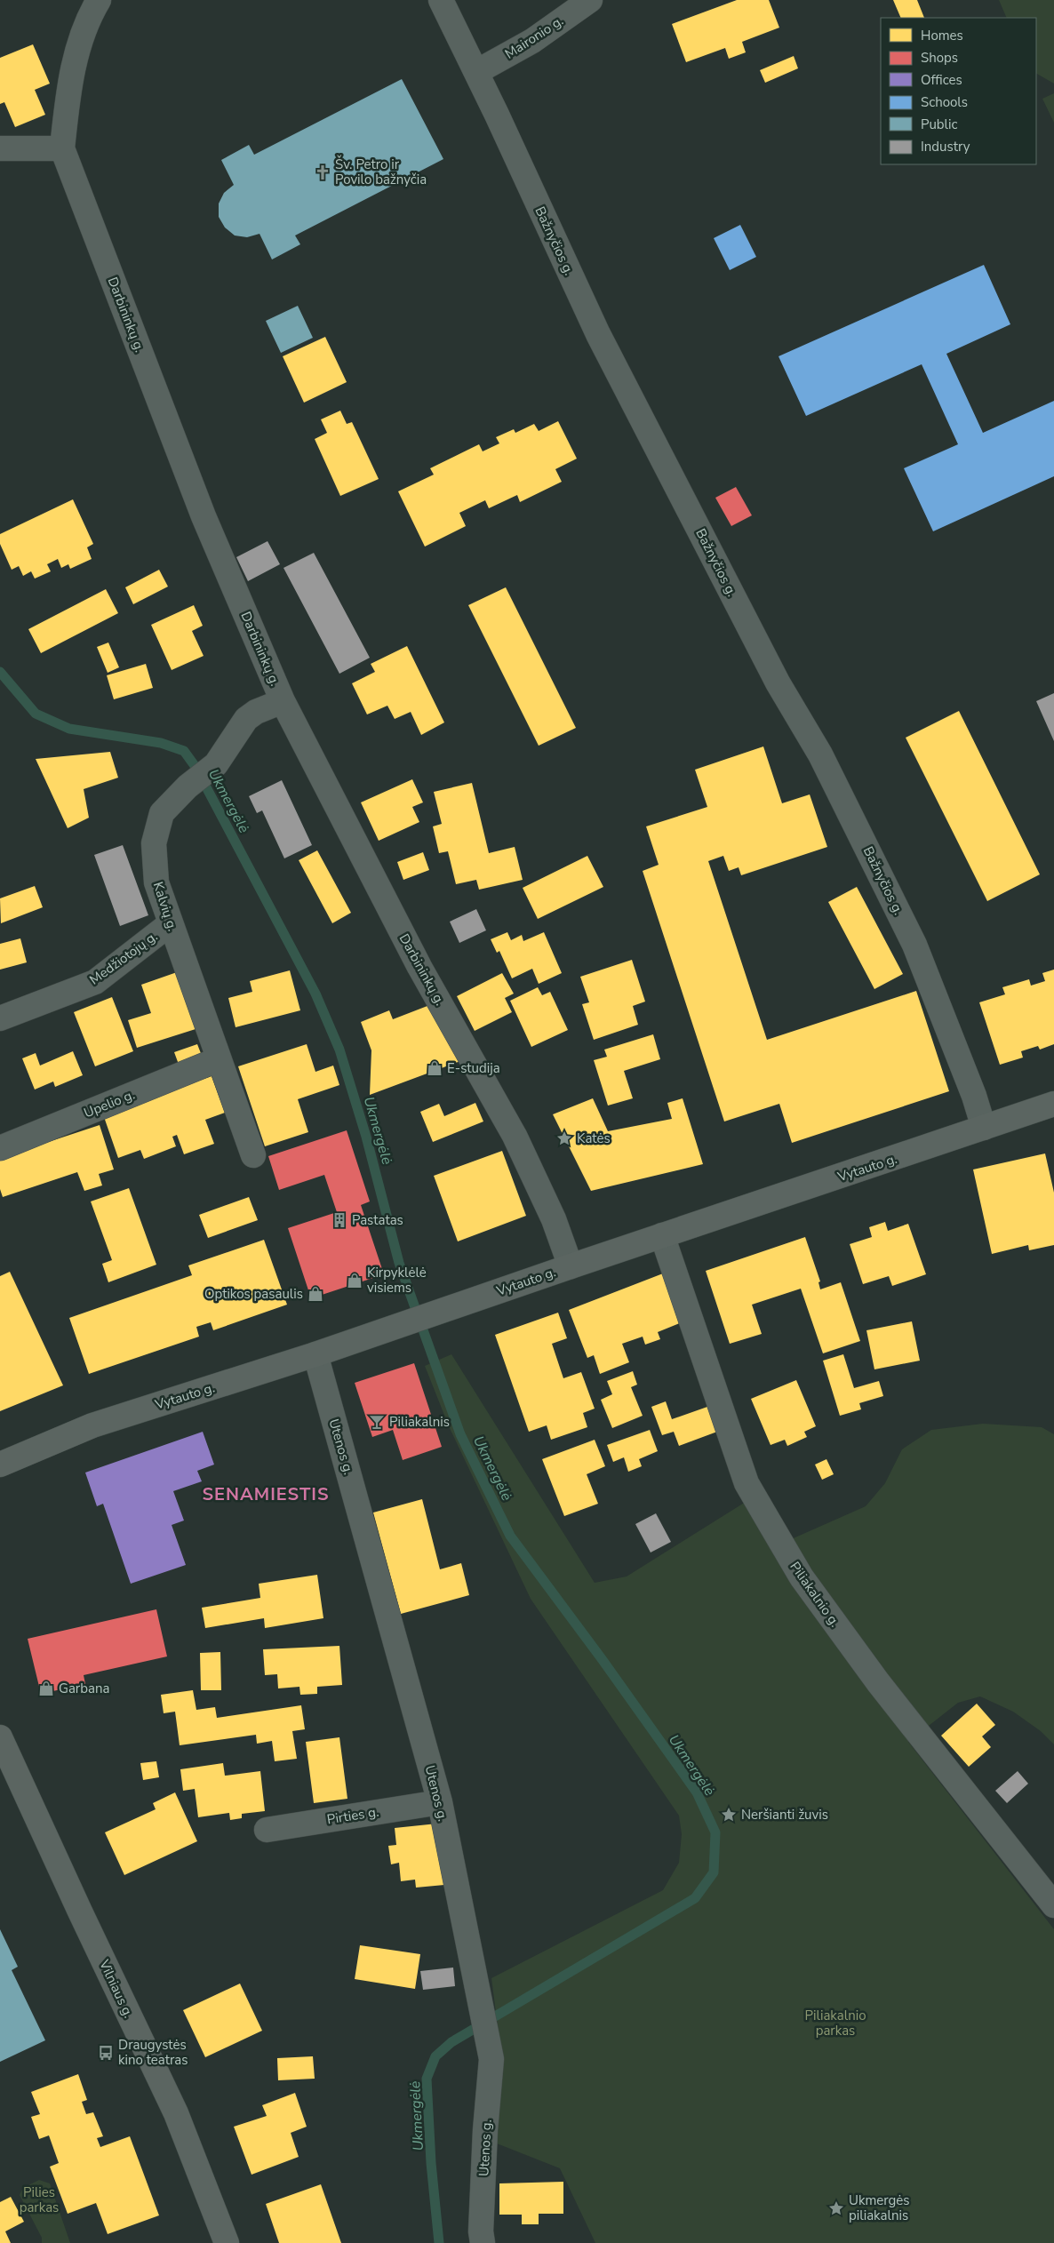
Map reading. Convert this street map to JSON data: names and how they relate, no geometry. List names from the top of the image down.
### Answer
{
  "streets": {
    "main road": ["Vytauto g.", "Vilniaus g."],
    "street": [
      "Maironio g.",
      "Bažnyčios g.",
      "Darbininkų g.",
      "Kalvių g.",
      "Medžiotojų g.",
      "Upelio g.",
      "Utenos g.",
      "Piliakalnio g.",
      "Pirties g."
    ]
  },
  "crossings": [
    ["Maironio g.", "Bažnyčios g."],
    ["Bažnyčios g.", "Vytauto g."],
    ["Darbininkų g.", "Kalvių g."],
    ["Darbininkų g.", "Vytauto g."],
    ["Kalvių g.", "Medžiotojų g."],
    ["Kalvių g.", "Upelio g."],
    ["Vytauto g.", "Utenos g."],
    ["Vytauto g.", "Piliakalnio g."],
    ["Utenos g.", "Pirties g."]
  ],
  "districts": ["SENAMIESTIS"],
  "water": ["Ukmergėlė"],
  "parks": ["Piliakalnio parkas", "Pilies parkas"],
  "places": {
    "church": ["Šv. Petro ir Povilo bažnyčia"],
    "shop": [
      "E-studija",
      "Kirpyklėlė visiems",
      "Optikos pasaulis",
      "Garbana"
    ],
    "place": ["Katės", "Neršianti žuvis", "Ukmergės piliakalnis"],
    "building": ["Pastatas"],
    "bar": ["Piliakalnis"],
    "bus stop": ["Draugystės kino teatras"]
  },
  "legend": [
    "Homes",
    "Shops",
    "Offices",
    "Schools",
    "Public",
    "Industry"
  ]
}
